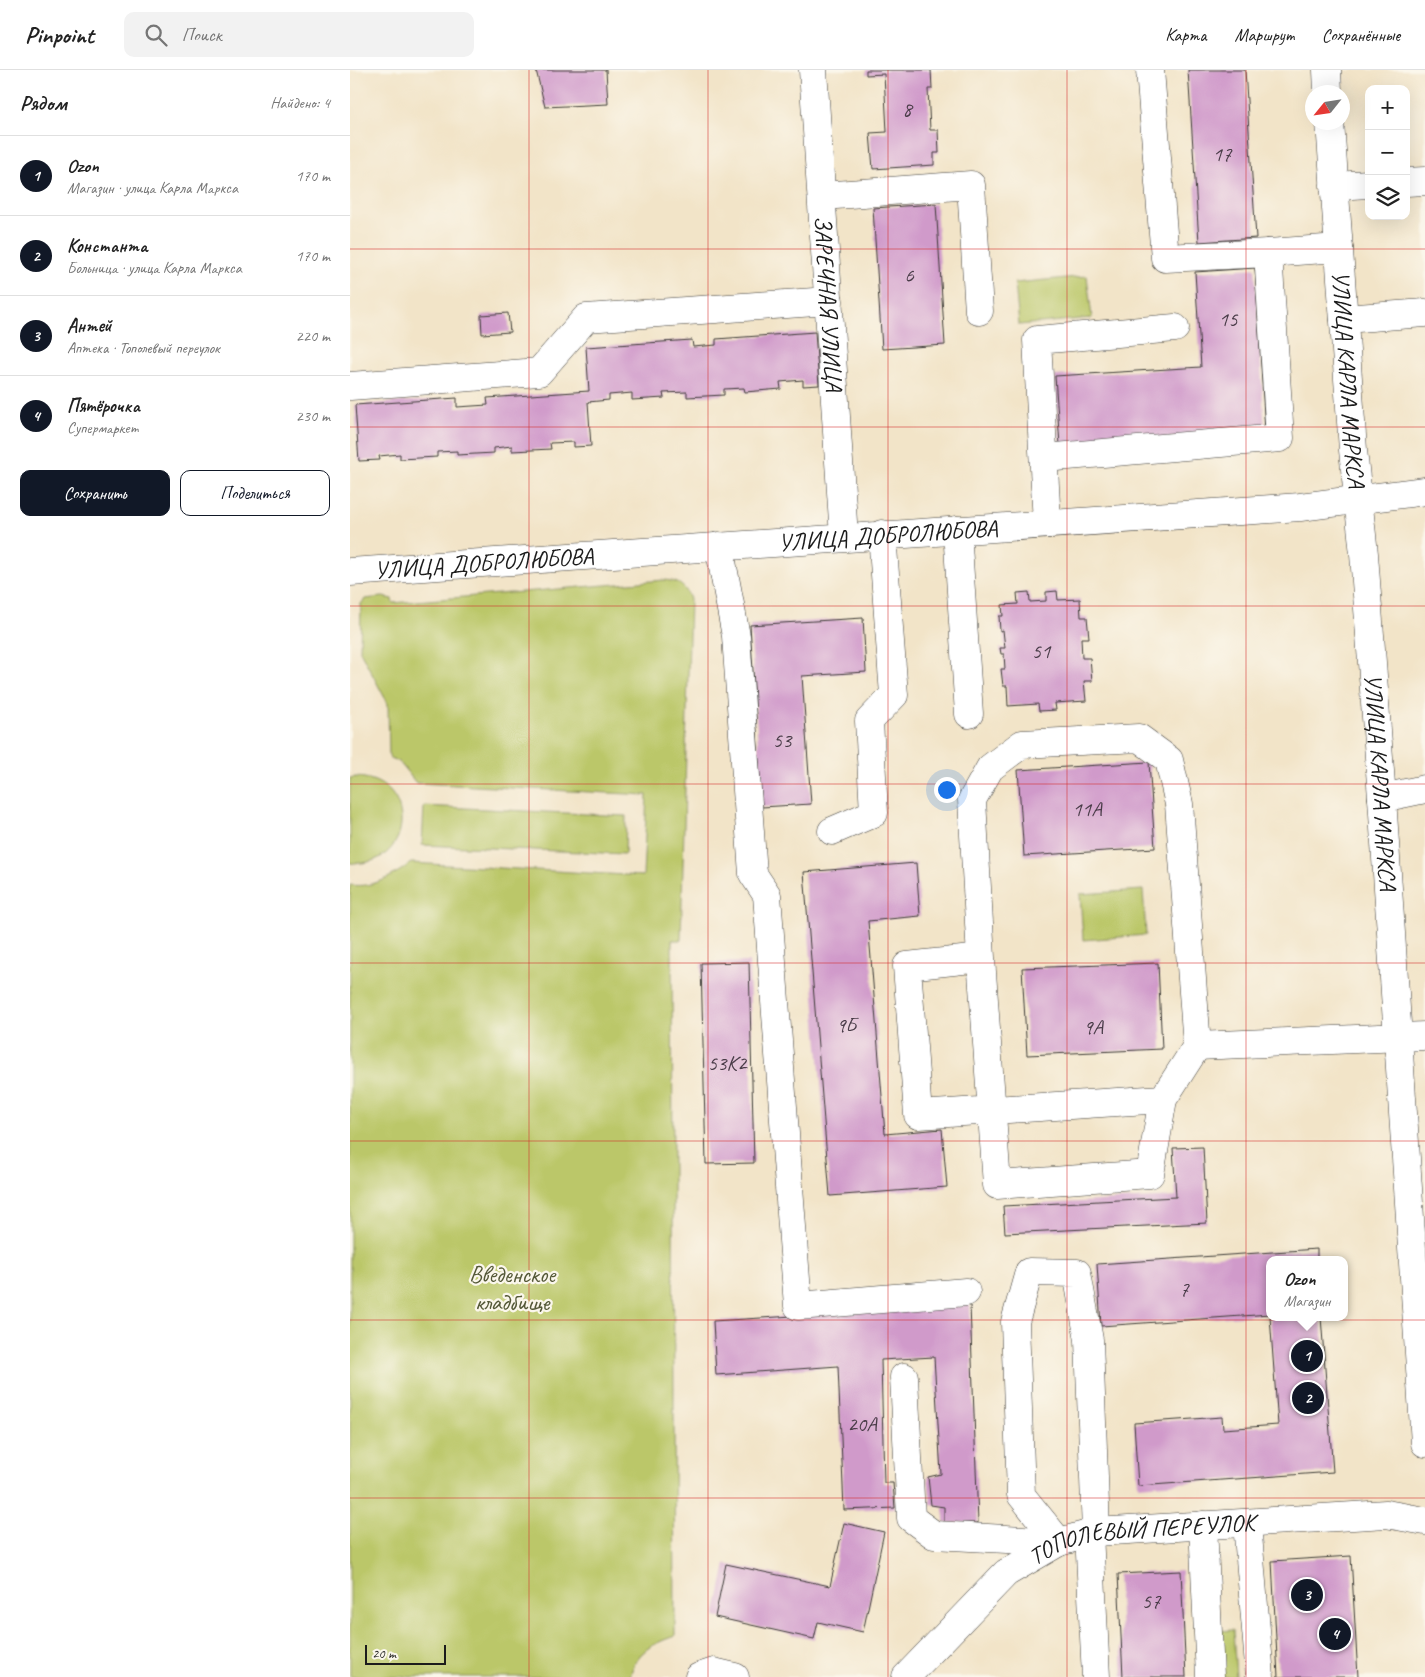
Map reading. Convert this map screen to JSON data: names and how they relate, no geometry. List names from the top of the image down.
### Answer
{
  "streets": {
    "street": [
      "ЗАРЕЧНАЯ УЛИЦА",
      "УЛИЦА КАРЛА МАРКСА",
      "УЛИЦА ДОБРОЛЮБОВА",
      "ТОПОЛЕВЫЙ ПЕРЕУЛОК"
    ]
  },
  "crossings": [
    ["ЗАРЕЧНАЯ УЛИЦА", "УЛИЦА ДОБРОЛЮБОВА"],
    ["УЛИЦА КАРЛА МАРКСА", "УЛИЦА ДОБРОЛЮБОВА"]
  ],
  "parks": ["Введенское кладбище"],
  "house_numbers": [
    "8",
    "17",
    "6",
    "15",
    "51",
    "53",
    "11А",
    "9Б",
    "9А",
    "53К2",
    "7",
    "20А",
    "57"
  ],
  "scale_bar": "20 m",
  "north": "bottom left",
  "page": {
    "header": "Pinpoint",
    "search": "Поиск",
    "nav": ["Карта", "Маршрут", "Сохранённые"],
    "heading": ["Рядом", "Найдено: 4"],
    "map_buttons": ["+", "−"],
    "list": [
      {
        "mark": "1",
        "name": "Ozon",
        "note": "Магазин · улица Карла Маркса",
        "value": "170 m"
      },
      {
        "mark": "2",
        "name": "Константа",
        "note": "Больница · улица Карла Маркса",
        "value": "170 m"
      },
      {
        "mark": "3",
        "name": "Антей",
        "note": "Аптека · Тополевый переулок",
        "value": "220 m"
      },
      {
        "mark": "4",
        "name": "Пятёрочка",
        "note": "Супермаркет",
        "value": "230 m"
      }
    ],
    "buttons": ["Сохранить", "Поделиться"],
    "popup": ["Ozon", "Магазин"],
    "pins": [
      "1",
      "2",
      "3",
      "4"
    ],
    "scale": "20 m"
  }
}
